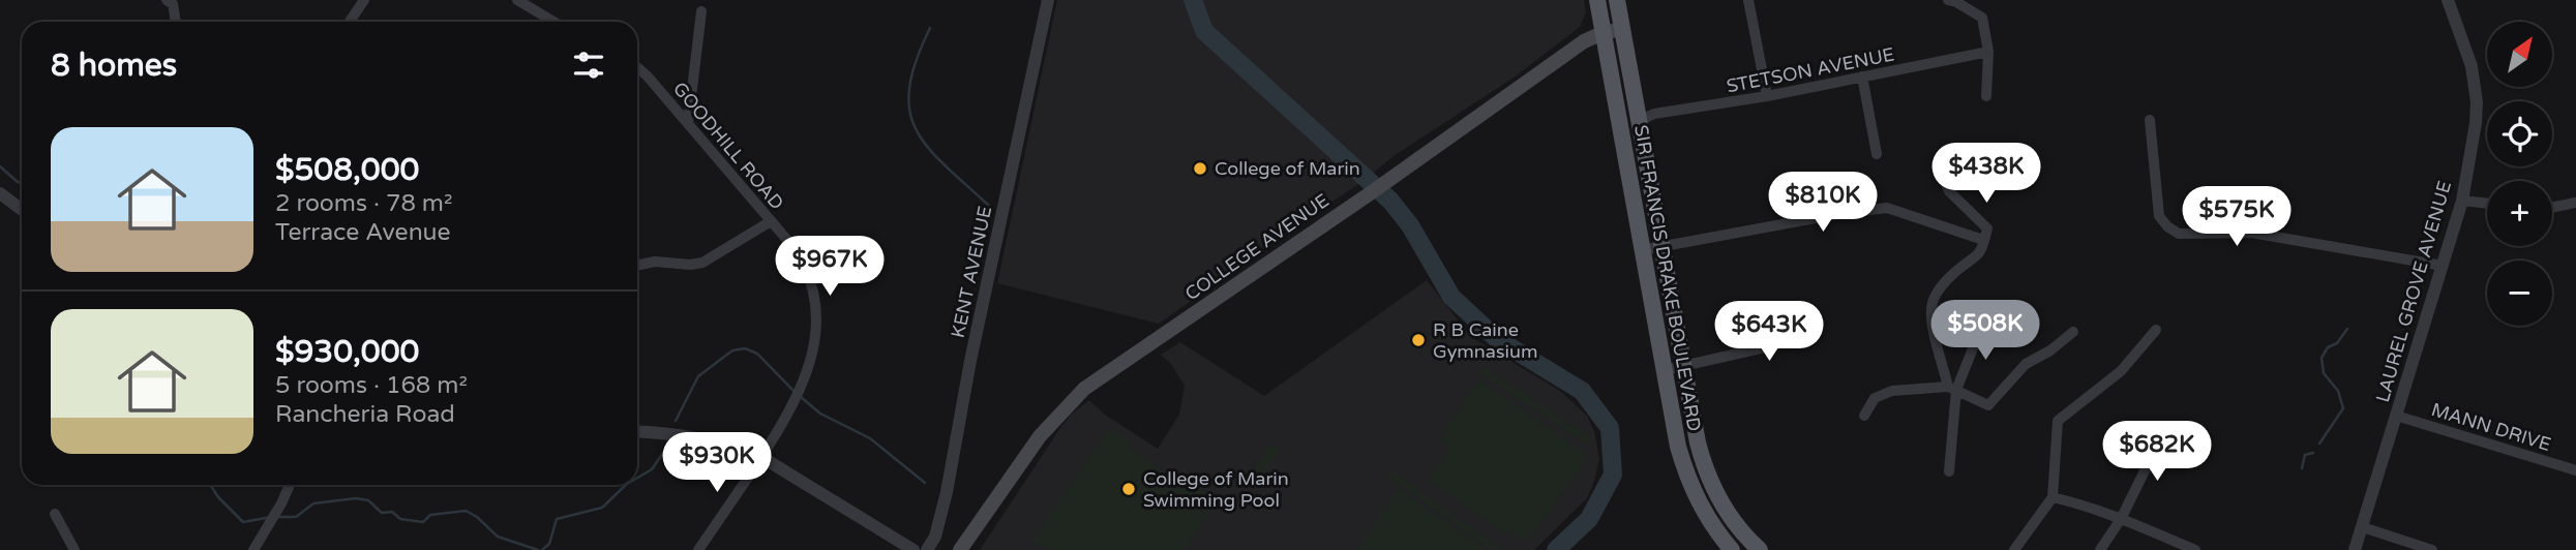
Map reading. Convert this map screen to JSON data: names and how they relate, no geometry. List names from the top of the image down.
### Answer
{
  "streets": {
    "main road": ["COLLEGE AVENUE", "SIR FRANCIS DRAKE BOULEVARD"],
    "street": [
      "STETSON AVENUE",
      "GOODHILL ROAD",
      "KENT AVENUE",
      "LAUREL GROVE AVENUE",
      "MANN DRIVE"
    ]
  },
  "crossings": [
    ["STETSON AVENUE", "SIR FRANCIS DRAKE BOULEVARD"],
    ["COLLEGE AVENUE", "SIR FRANCIS DRAKE BOULEVARD"],
    ["LAUREL GROVE AVENUE", "MANN DRIVE"]
  ],
  "places": ["College of Marin", "R B Caine Gymnasium", "College of Marin Swimming Pool"],
  "north": "top right",
  "page": {
    "map_buttons": ["+", "−"],
    "heading": "8 homes",
    "list": [
      {
        "name": "$508,000",
        "note": "2 rooms · 78 m² · Terrace Avenue"
      },
      {
        "name": "$930,000",
        "note": "5 rooms · 168 m² · Rancheria Road"
      }
    ],
    "price": [
      "$438K",
      "$810K",
      "$575K",
      "$967K",
      "$508K",
      "$643K",
      "$682K",
      "$930K"
    ]
  }
}
